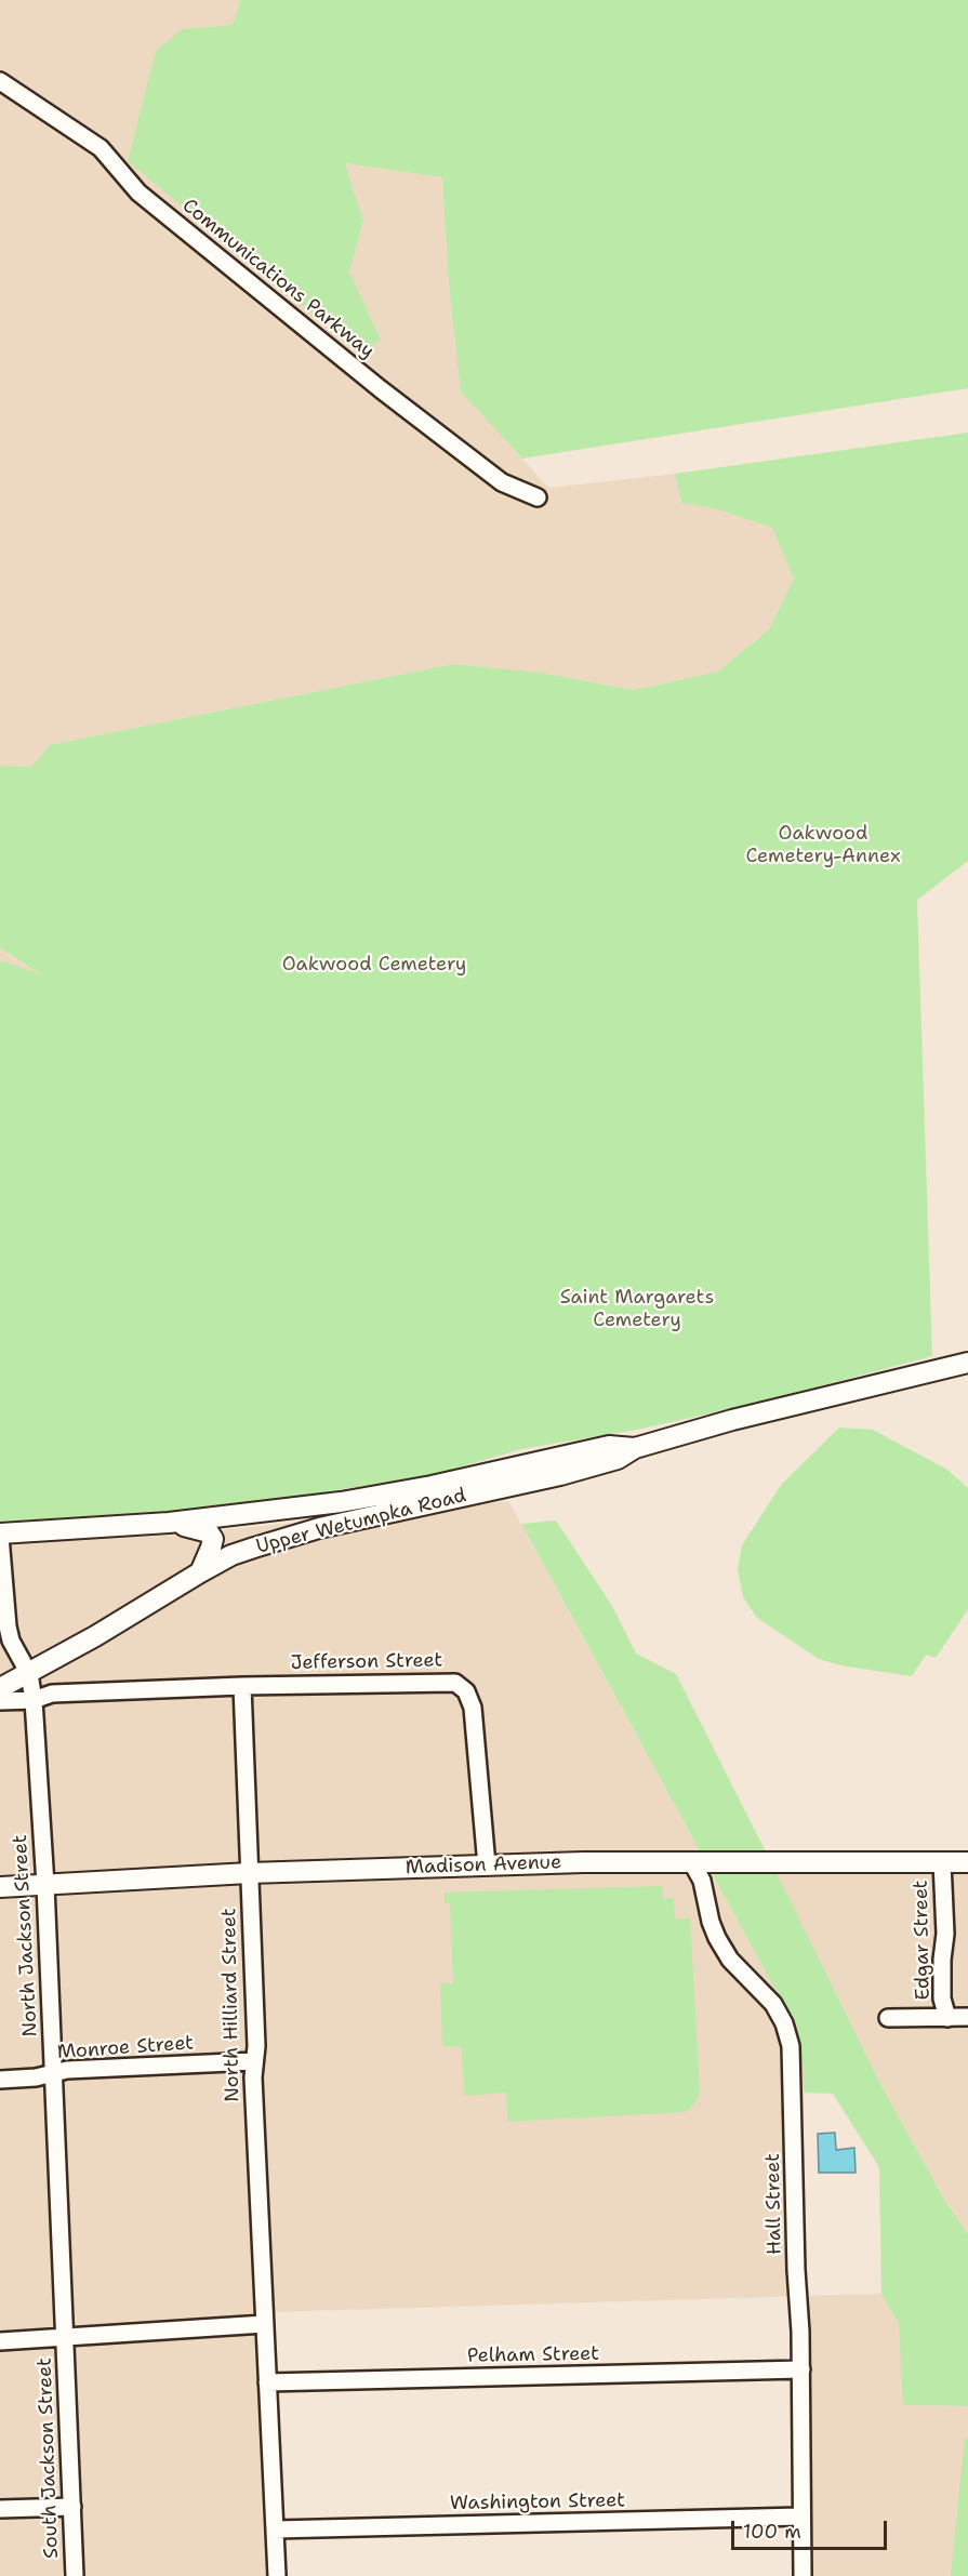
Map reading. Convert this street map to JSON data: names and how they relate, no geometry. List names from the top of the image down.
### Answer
{
  "streets": {
    "main road": ["Upper Wetumpka Road", "Madison Avenue"],
    "street": [
      "Communications Parkway",
      "Jefferson Street",
      "North Jackson Street",
      "Edgar Street",
      "North Hilliard Street",
      "Monroe Street",
      "Hall Street",
      "Pelham Street",
      "South Jackson Street",
      "Washington Street"
    ]
  },
  "crossings": [
    ["Upper Wetumpka Road", "North Jackson Street"],
    ["Jefferson Street", "Madison Avenue"],
    ["Jefferson Street", "North Hilliard Street"],
    ["Madison Avenue", "North Jackson Street"],
    ["Madison Avenue", "Edgar Street"],
    ["Madison Avenue", "North Hilliard Street"],
    ["Madison Avenue", "Hall Street"],
    ["North Jackson Street", "Monroe Street"],
    ["North Jackson Street", "South Jackson Street"],
    ["North Hilliard Street", "Monroe Street"],
    ["North Hilliard Street", "Pelham Street"],
    ["North Hilliard Street", "Washington Street"],
    ["Hall Street", "Pelham Street"],
    ["Hall Street", "Washington Street"]
  ],
  "parks": ["Oakwood Cemetery-Annex", "Oakwood Cemetery", "Saint Margarets Cemetery"],
  "scale_bar": "100 m"
}
